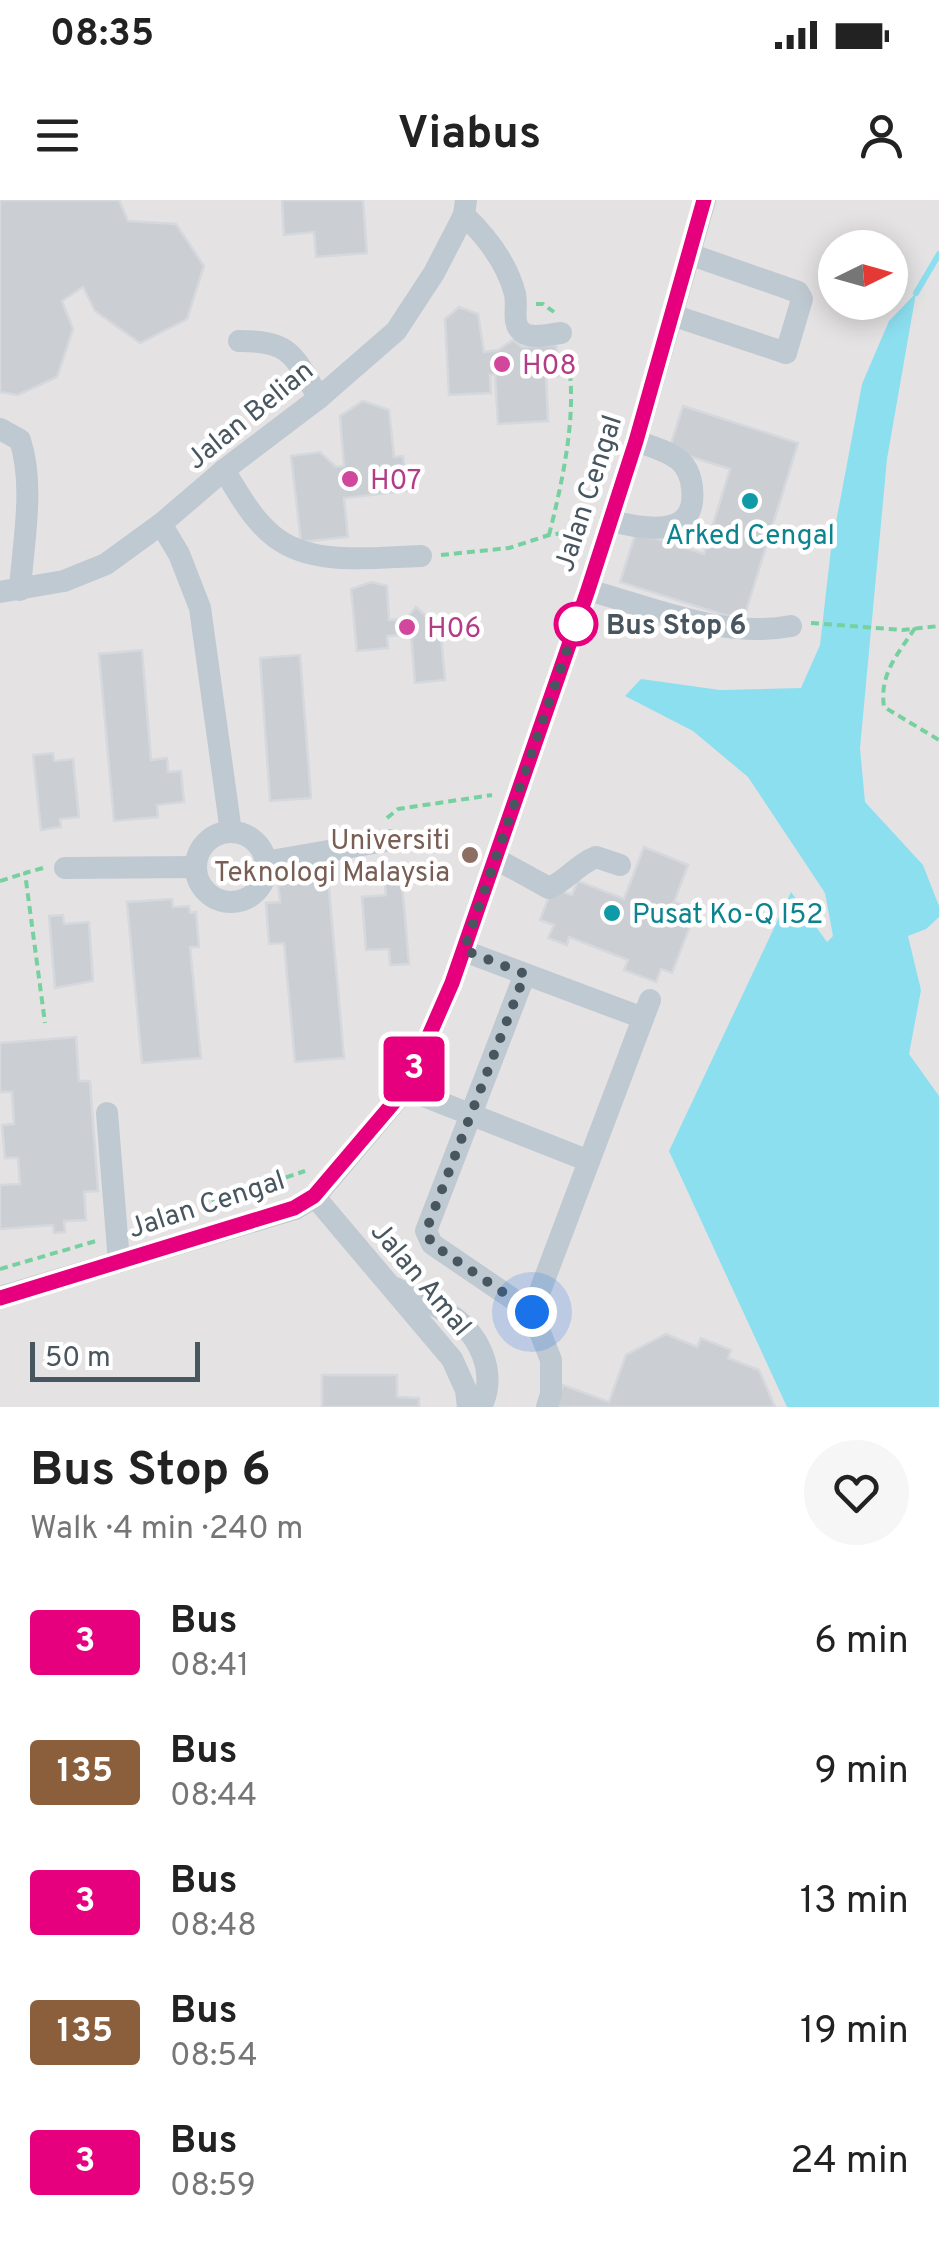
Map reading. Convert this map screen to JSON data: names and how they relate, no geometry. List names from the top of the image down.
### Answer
{
  "streets": {
    "street": ["Jalan Belian", "Jalan Cengal", "Jalan Amal"]
  },
  "crossings": [
    ["Jalan Cengal", "Jalan Amal"]
  ],
  "places": [
    "H08",
    "H07",
    "Arked Cengal",
    "Bus Stop 6",
    "H06",
    "Universiti Teknologi Malaysia",
    "Pusat Ko-Q I52"
  ],
  "lines": ["bus line 3"],
  "scale_bar": "50 m",
  "north": "right",
  "page": {
    "status": "08:35",
    "header": "Viabus",
    "on_map": "3",
    "scale": "50 m",
    "heading": ["Bus Stop 6", "Walk · 4 min · 240 m"],
    "list": [
      {
        "mark": "3",
        "name": "Bus",
        "note": "08:41",
        "value": "6 min"
      },
      {
        "mark": "135",
        "name": "Bus",
        "note": "08:44",
        "value": "9 min"
      },
      {
        "mark": "3",
        "name": "Bus",
        "note": "08:48",
        "value": "13 min"
      },
      {
        "mark": "135",
        "name": "Bus",
        "note": "08:54",
        "value": "19 min"
      },
      {
        "mark": "3",
        "name": "Bus",
        "note": "08:59",
        "value": "24 min"
      }
    ]
  }
}
